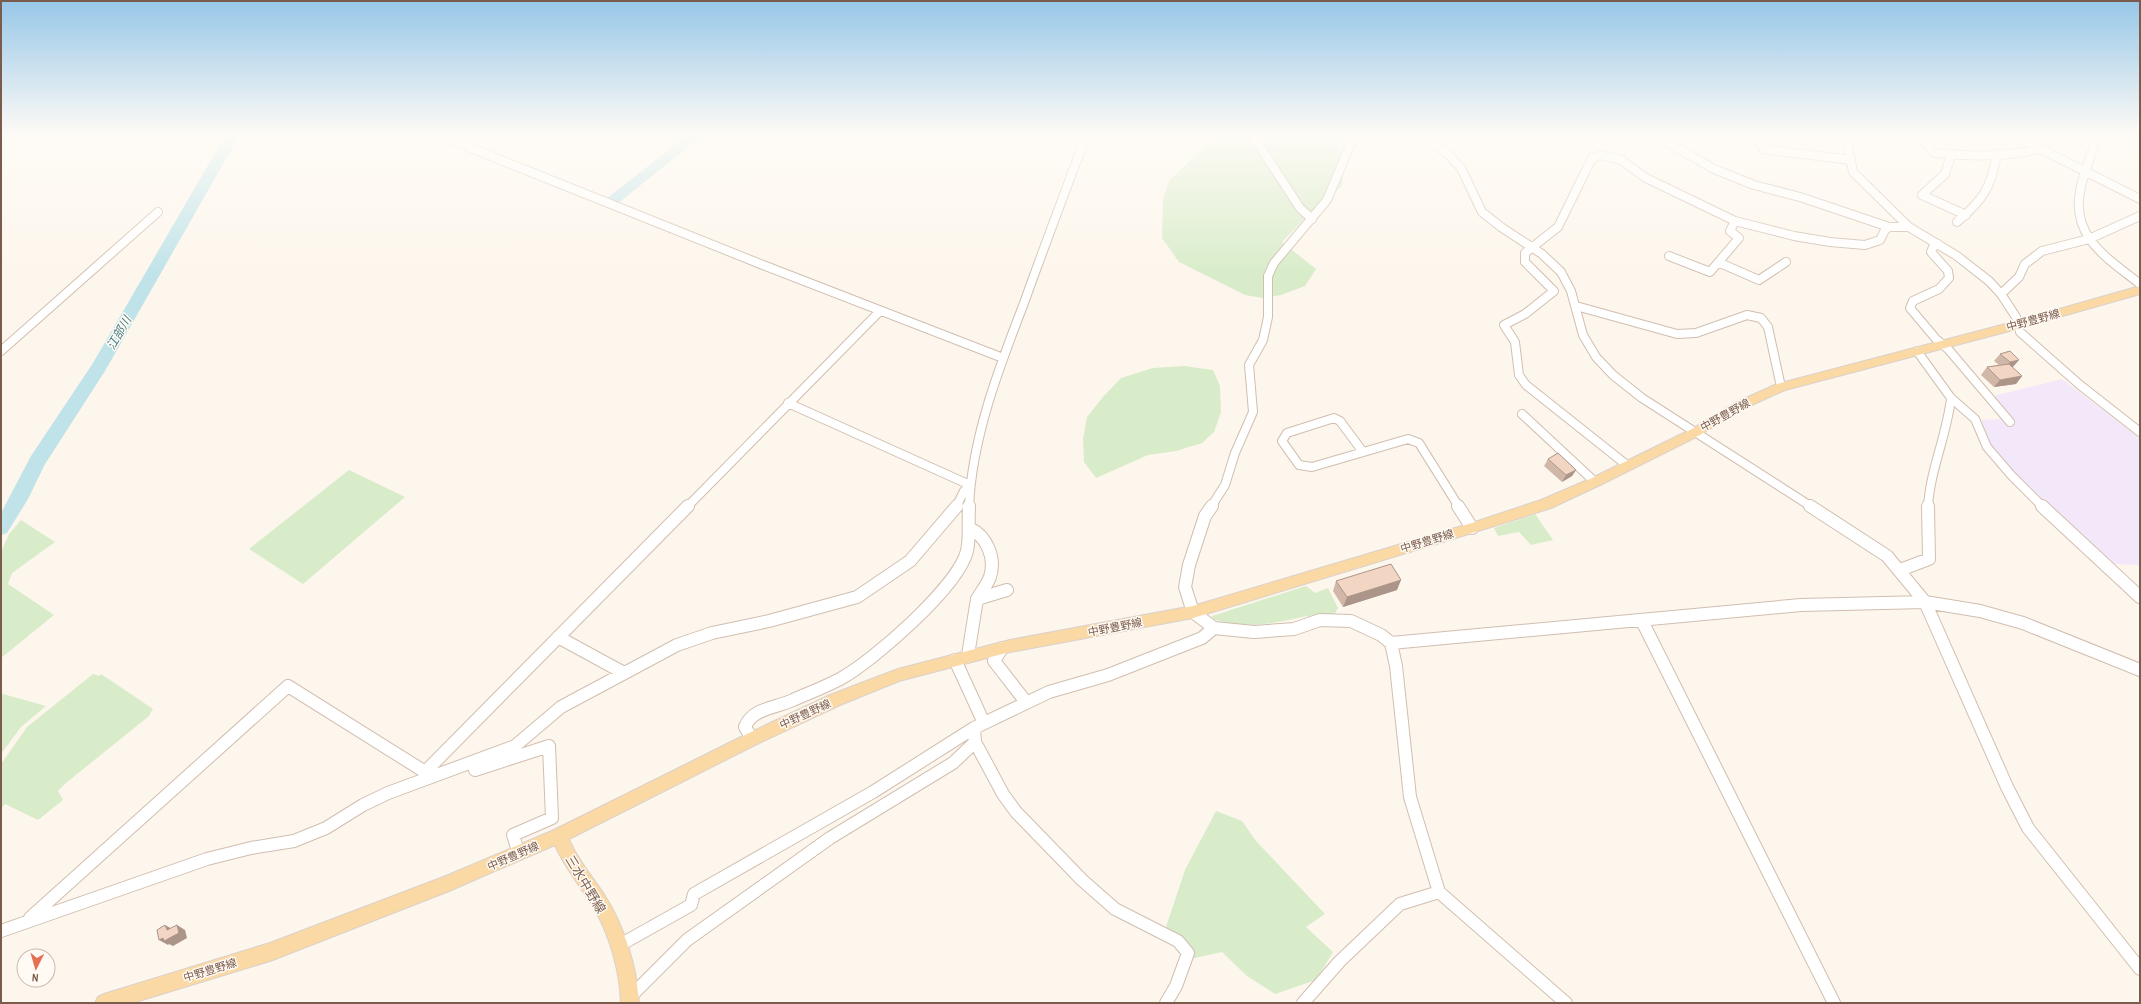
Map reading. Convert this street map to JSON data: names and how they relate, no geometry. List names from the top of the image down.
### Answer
{
  "streets": {
    "main road": ["中野豊野線", "三水中野線"]
  },
  "crossings": [
    ["中野豊野線", "三水中野線"]
  ],
  "water": ["江部川"],
  "north": "bottom"
}
